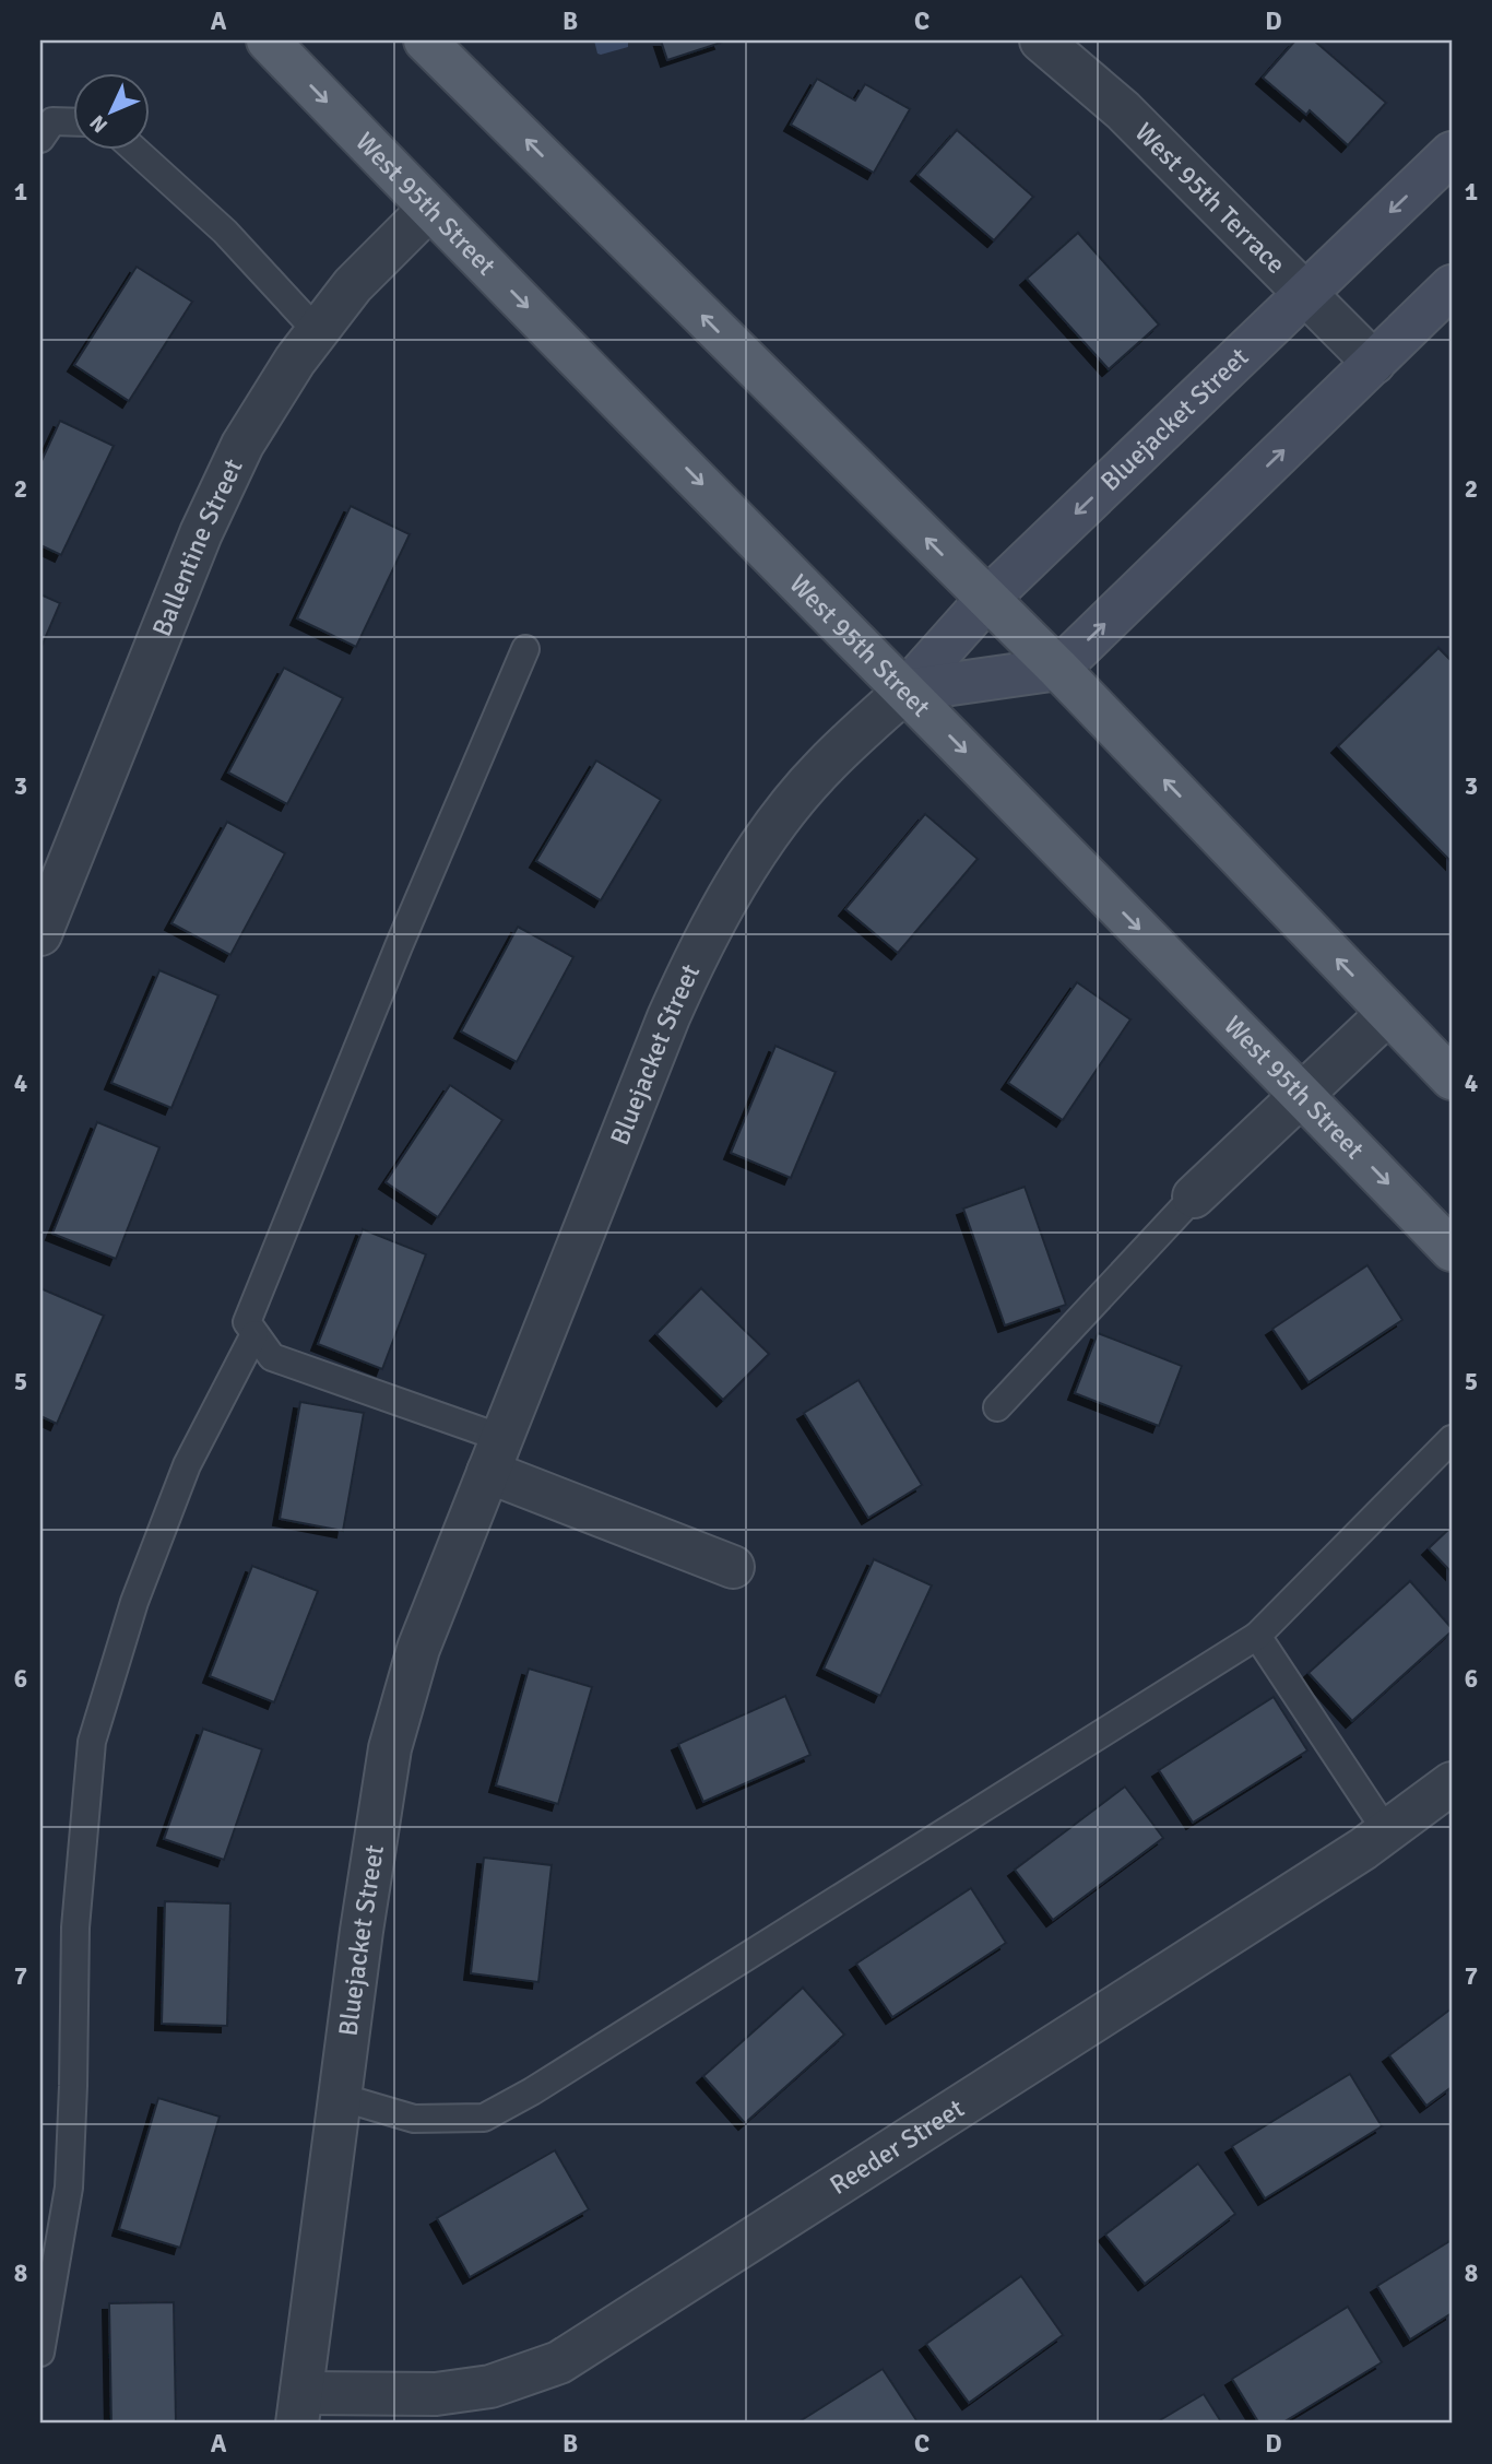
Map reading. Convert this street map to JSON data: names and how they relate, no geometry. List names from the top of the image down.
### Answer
{
  "streets": {
    "main road": ["West 95th Street"],
    "street": [
      "West 95th Terrace",
      "Bluejacket Street",
      "Ballentine Street",
      "Reeder Street"
    ]
  },
  "crossings": [
    ["West 95th Terrace", "Bluejacket Street"],
    ["West 95th Street", "Bluejacket Street"],
    ["West 95th Street", "Ballentine Street"],
    ["Bluejacket Street", "Reeder Street"]
  ],
  "north": "bottom left",
  "grid": {
    "columns": [
      "A",
      "B",
      "C",
      "D"
    ],
    "rows": [
      "1",
      "2",
      "3",
      "4",
      "5",
      "6",
      "7",
      "8"
    ]
  }
}
